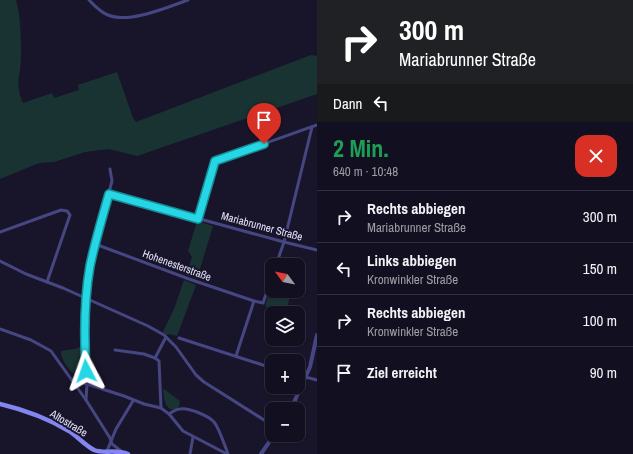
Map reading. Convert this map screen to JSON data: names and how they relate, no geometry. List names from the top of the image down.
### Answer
{
  "streets": {
    "main road": ["Altostraße"],
    "street": ["Mariabrunner Straße", "Hohenesterstraße"]
  },
  "north": "top left",
  "page": {
    "turn": ["300 m", "Mariabrunner Straße"],
    "then": "Dann",
    "heading": ["2 Min.", "640 m · 10:48"],
    "list": [
      {
        "name": "Rechts abbiegen",
        "note": "Mariabrunner Straße",
        "value": "300 m"
      },
      {
        "name": "Links abbiegen",
        "note": "Kronwinkler Straße",
        "value": "150 m"
      },
      {
        "name": "Rechts abbiegen",
        "note": "Kronwinkler Straße",
        "value": "100 m"
      },
      {
        "name": "Ziel erreicht",
        "value": "90 m"
      }
    ],
    "map_buttons": ["+", "−"]
  }
}
